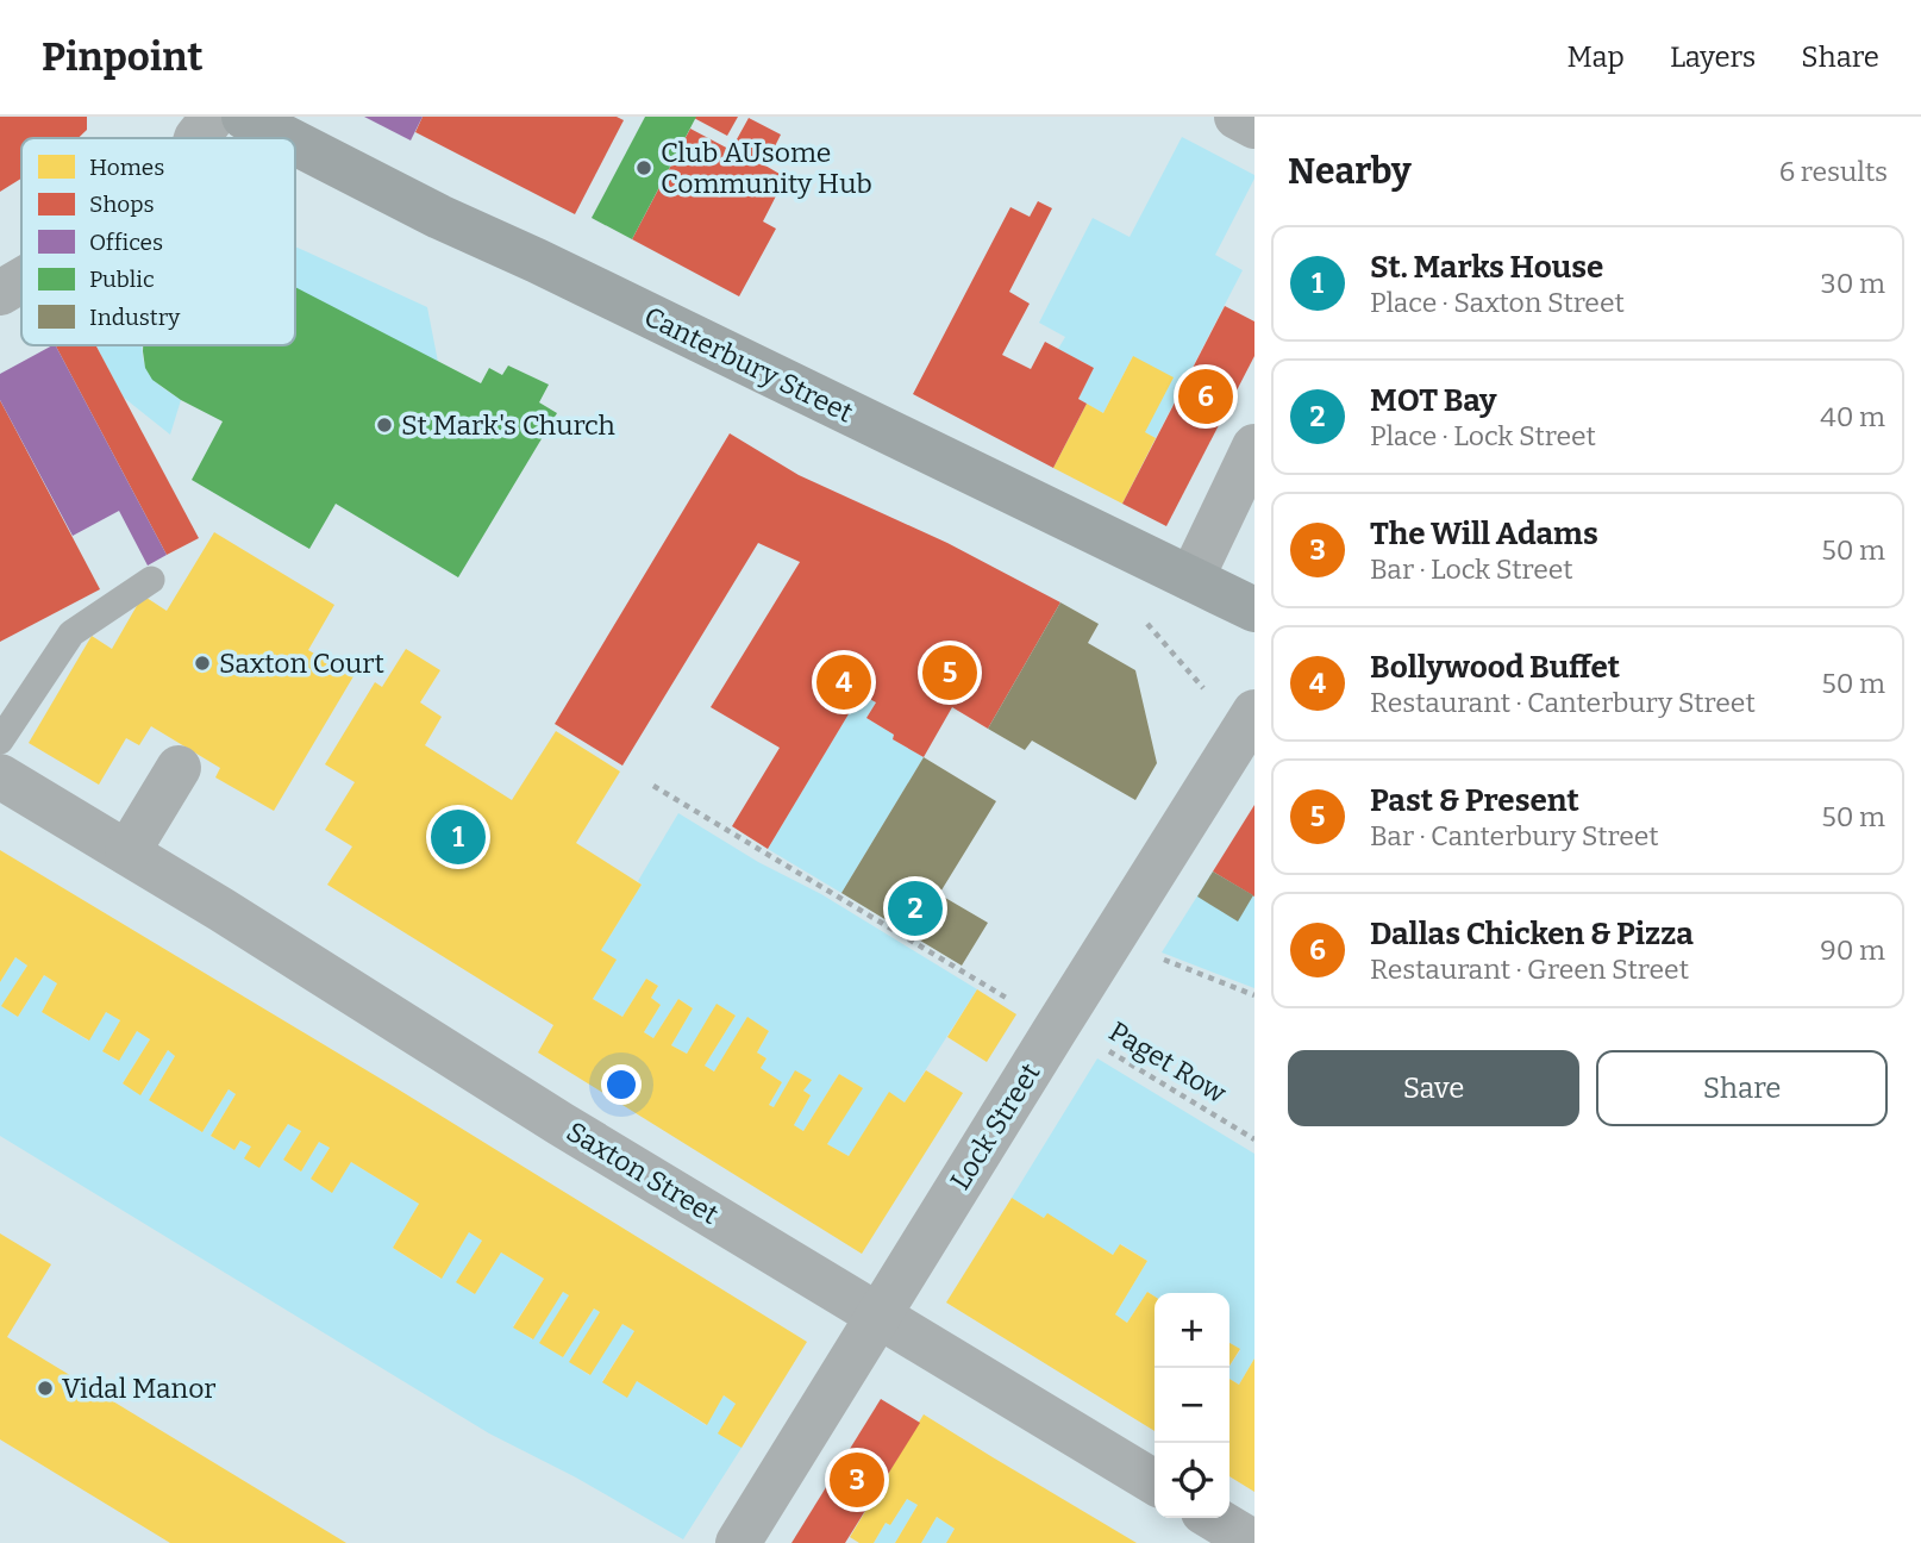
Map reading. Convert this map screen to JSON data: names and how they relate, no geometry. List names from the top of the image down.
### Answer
{
  "streets": {
    "street": ["Canterbury Street", "Lock Street", "Saxton Street"],
    "path": ["Paget Row"]
  },
  "crossings": [
    ["Paget Row", "Lock Street"],
    ["Lock Street", "Saxton Street"]
  ],
  "places": [
    "Club AUsome Community Hub",
    "St Mark's Church",
    "Saxton Court",
    "Vidal Manor"
  ],
  "legend": [
    "Homes",
    "Shops",
    "Offices",
    "Public",
    "Industry"
  ],
  "page": {
    "header": "Pinpoint",
    "nav": ["Map", "Layers", "Share"],
    "heading": ["Nearby", "6 results"],
    "list": [
      {
        "mark": "1",
        "name": "St. Marks House",
        "note": "Place · Saxton Street",
        "value": "30 m"
      },
      {
        "mark": "2",
        "name": "MOT Bay",
        "note": "Place · Lock Street",
        "value": "40 m"
      },
      {
        "mark": "3",
        "name": "The Will Adams",
        "note": "Bar · Lock Street",
        "value": "50 m"
      },
      {
        "mark": "4",
        "name": "Bollywood Buffet",
        "note": "Restaurant · Canterbury Street",
        "value": "50 m"
      },
      {
        "mark": "5",
        "name": "Past & Present",
        "note": "Bar · Canterbury Street",
        "value": "50 m"
      },
      {
        "mark": "6",
        "name": "Dallas Chicken & Pizza",
        "note": "Restaurant · Green Street",
        "value": "90 m"
      }
    ],
    "pins": [
      "6",
      "5",
      "4",
      "1",
      "2",
      "3"
    ],
    "buttons": ["Save", "Share"],
    "map_buttons": ["+", "−"]
  }
}
